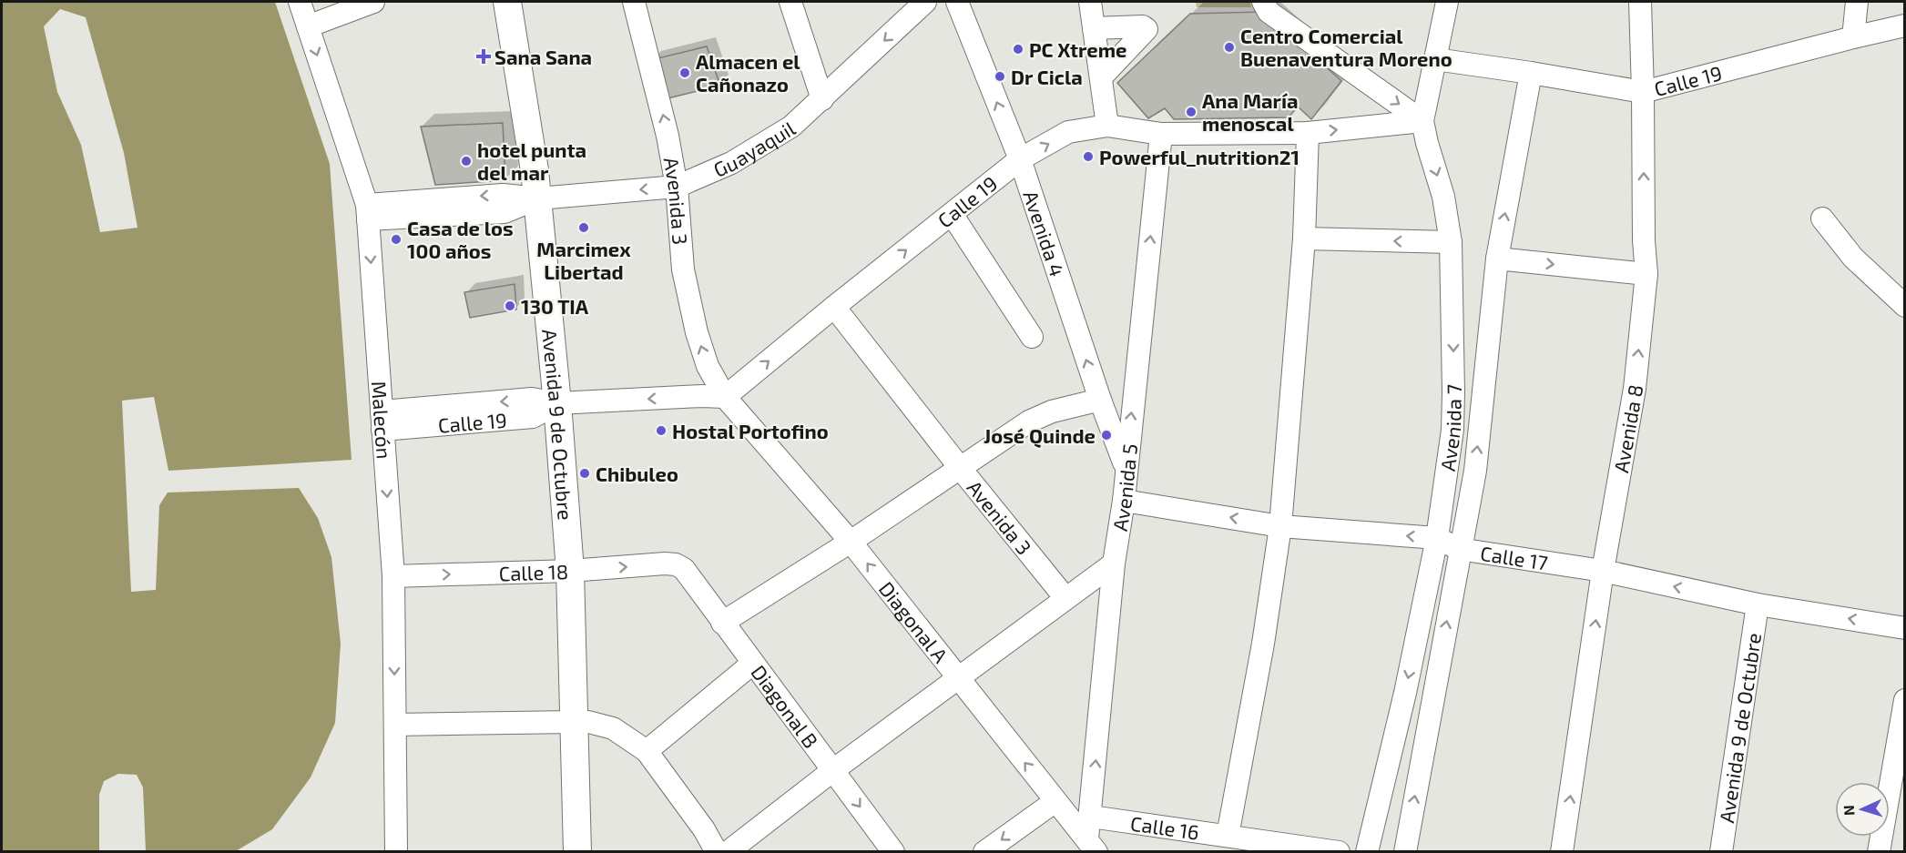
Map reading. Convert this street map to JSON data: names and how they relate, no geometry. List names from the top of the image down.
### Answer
{
  "streets": {
    "main road": ["Avenida 9 de Octubre"],
    "street": [
      "Calle 19",
      "Guayaquil",
      "Avenida 3",
      "Avenida 4",
      "Malecón",
      "Avenida 7",
      "Avenida 8",
      "Avenida 5",
      "Calle 17",
      "Calle 18",
      "Diagonal A",
      "Diagonal B",
      "Calle 16"
    ]
  },
  "crossings": [
    ["Calle 19", "Avenida 3"],
    ["Calle 19", "Avenida 4"],
    ["Calle 19", "Malecón"],
    ["Calle 19", "Avenida 9 de Octubre"],
    ["Calle 19", "Avenida 7"],
    ["Calle 19", "Avenida 8"],
    ["Calle 19", "Avenida 5"],
    ["Calle 19", "Diagonal A"],
    ["Guayaquil", "Avenida 3"],
    ["Guayaquil", "Malecón"],
    ["Guayaquil", "Avenida 9 de Octubre"],
    ["Avenida 3", "Diagonal A"],
    ["Avenida 4", "Avenida 5"],
    ["Malecón", "Calle 18"],
    ["Avenida 9 de Octubre", "Calle 17"],
    ["Avenida 9 de Octubre", "Calle 18"],
    ["Avenida 7", "Calle 17"],
    ["Avenida 8", "Calle 17"],
    ["Avenida 5", "Calle 17"],
    ["Avenida 5", "Diagonal A"],
    ["Avenida 5", "Calle 16"],
    ["Calle 18", "Diagonal B"]
  ],
  "one_way": [
    "Guayaquil",
    "Malecón",
    "Avenida 8",
    "Calle 17",
    "Diagonal A"
  ],
  "places": {
    "other": [
      "Centro Comercial Buenaventura Moreno",
      "PC Xtreme",
      "Almacen el Cañonazo",
      "Dr Cicla",
      "Ana María menoscal",
      "Powerful_nutrition21",
      "hotel punta del mar",
      "Marcimex Libertad",
      "Casa de los 100 años",
      "130 TIA",
      "Hostal Portofino",
      "José Quinde",
      "Chibuleo"
    ],
    "health": ["Sana Sana"]
  },
  "north": "left"
}
